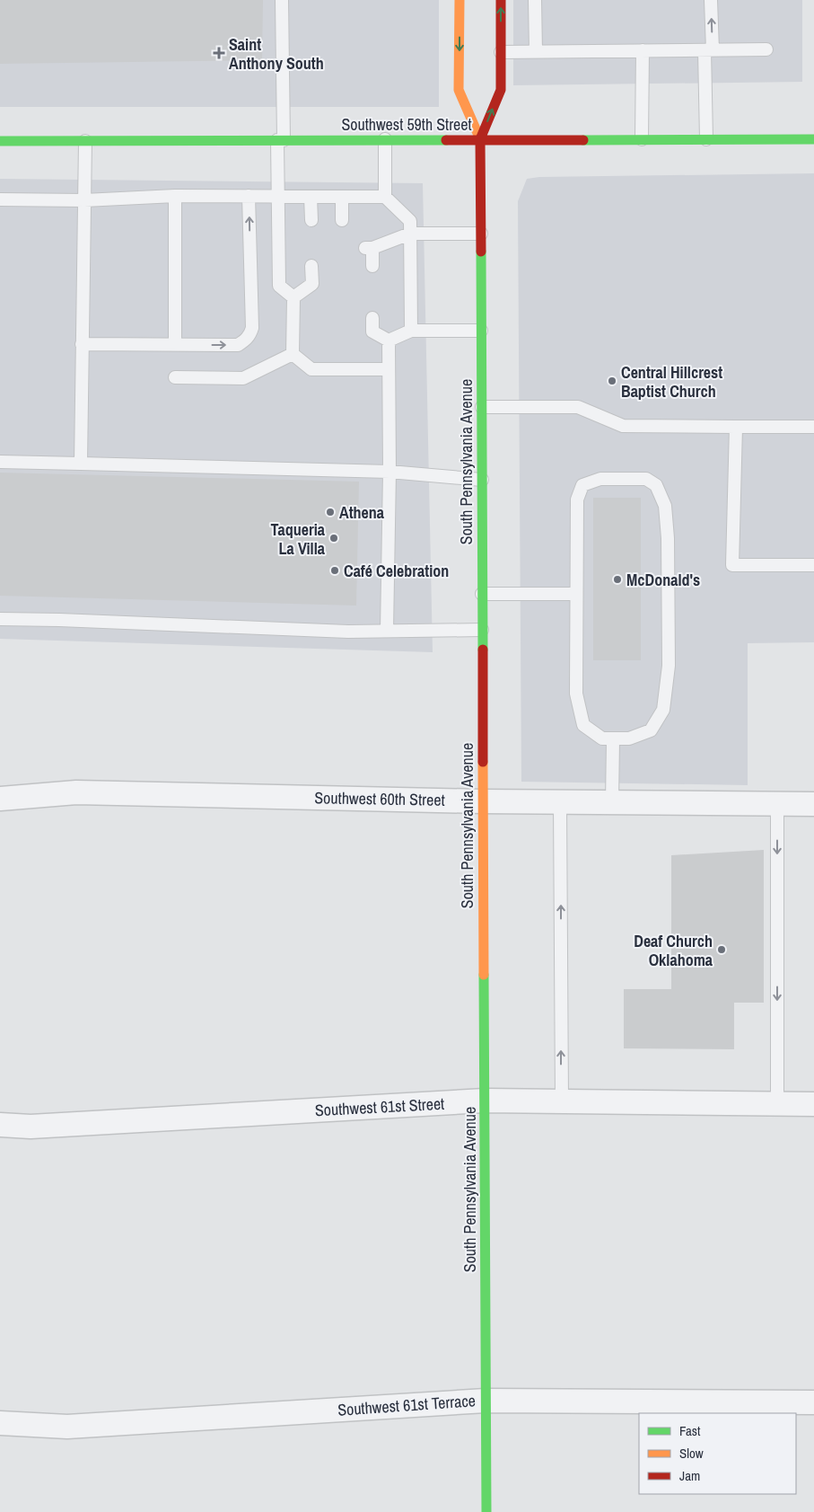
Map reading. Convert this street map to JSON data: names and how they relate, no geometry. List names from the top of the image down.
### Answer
{
  "streets": {
    "main road": ["Southwest 59th Street", "South Pennsylvania Avenue"],
    "street": ["Southwest 60th Street", "Southwest 61st Street", "Southwest 61st Terrace"]
  },
  "crossings": [
    ["Southwest 59th Street", "South Pennsylvania Avenue"],
    ["South Pennsylvania Avenue", "Southwest 60th Street"],
    ["South Pennsylvania Avenue", "Southwest 61st Street"],
    ["South Pennsylvania Avenue", "Southwest 61st Terrace"]
  ],
  "places": {
    "health": ["Saint Anthony South"],
    "other": [
      "Central Hillcrest Baptist Church",
      "Athena",
      "Taqueria La Villa",
      "Café Celebration",
      "McDonald's",
      "Deaf Church Oklahoma"
    ]
  },
  "legend": ["Fast", "Slow", "Jam"]
}
